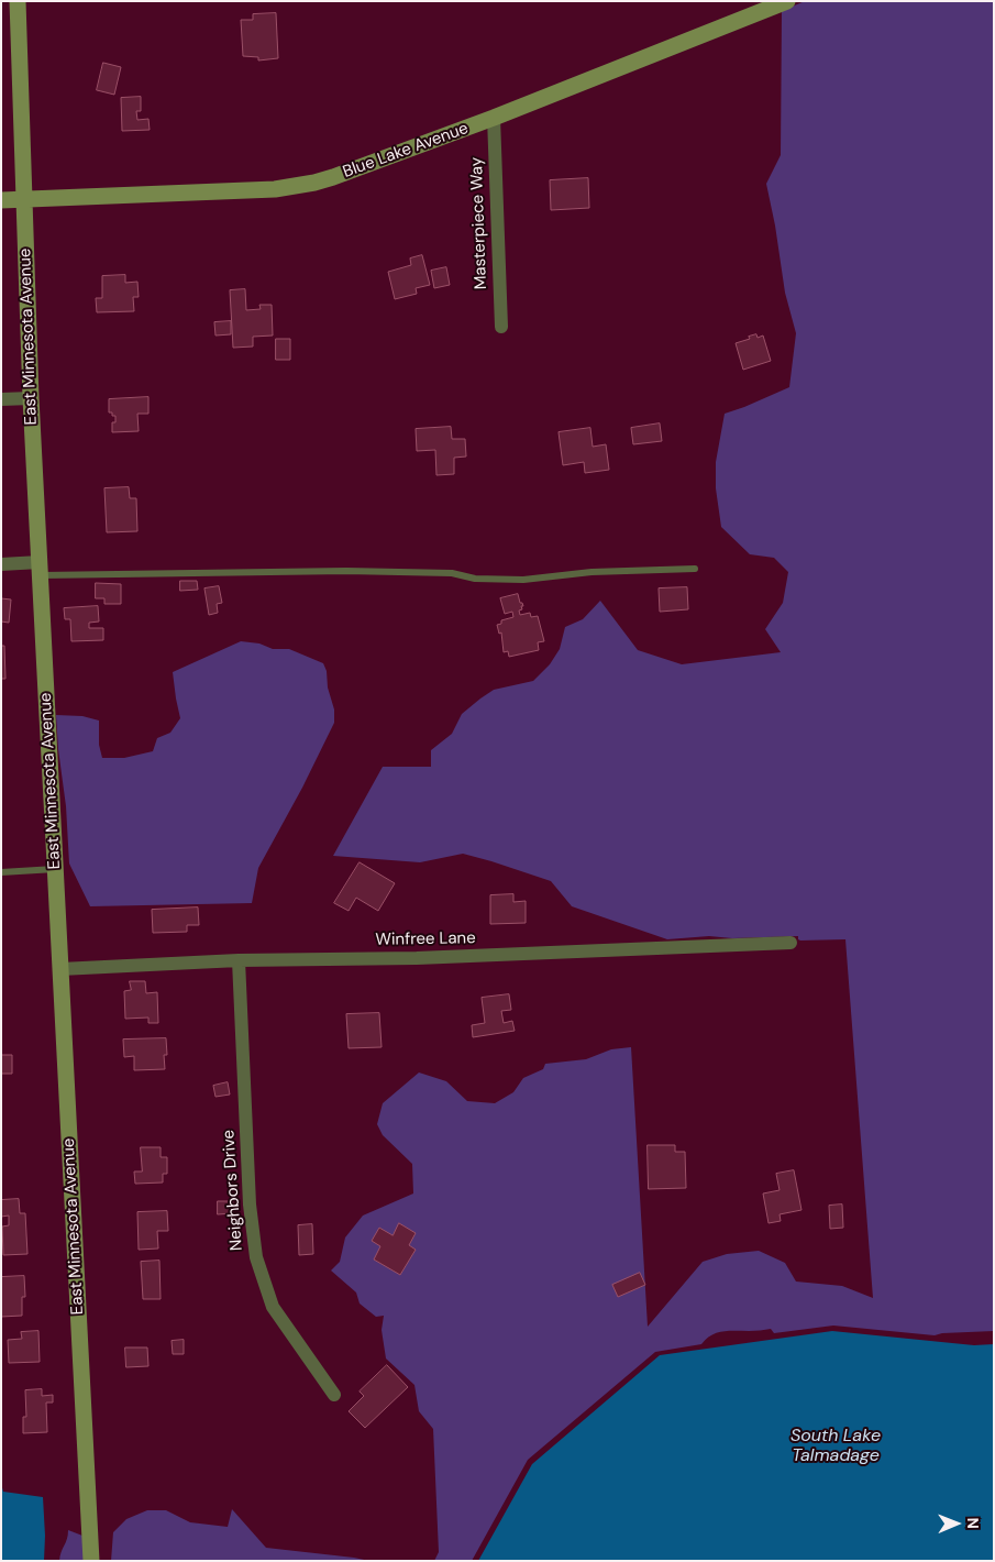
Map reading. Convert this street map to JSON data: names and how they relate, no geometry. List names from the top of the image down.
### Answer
{
  "streets": {
    "street": [
      "Blue Lake Avenue",
      "Masterpiece Way",
      "East Minnesota Avenue",
      "Winfree Lane",
      "Neighbors Drive"
    ]
  },
  "crossings": [
    ["Blue Lake Avenue", "Masterpiece Way"],
    ["Blue Lake Avenue", "East Minnesota Avenue"],
    ["East Minnesota Avenue", "Winfree Lane"],
    ["Winfree Lane", "Neighbors Drive"]
  ],
  "water": ["South Lake Talmadage"],
  "north": "right"
}
